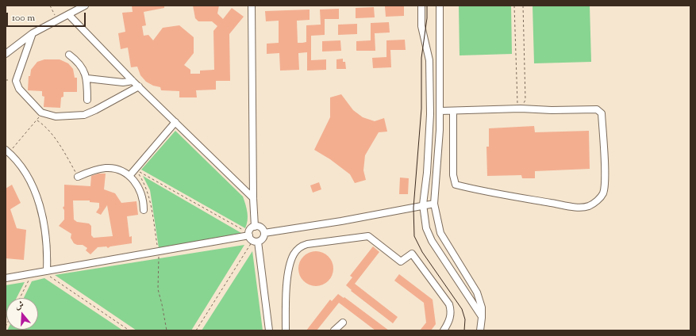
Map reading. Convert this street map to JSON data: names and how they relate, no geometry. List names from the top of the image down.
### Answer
{
  "scale_bar": "100 m",
  "north": "top"
}
